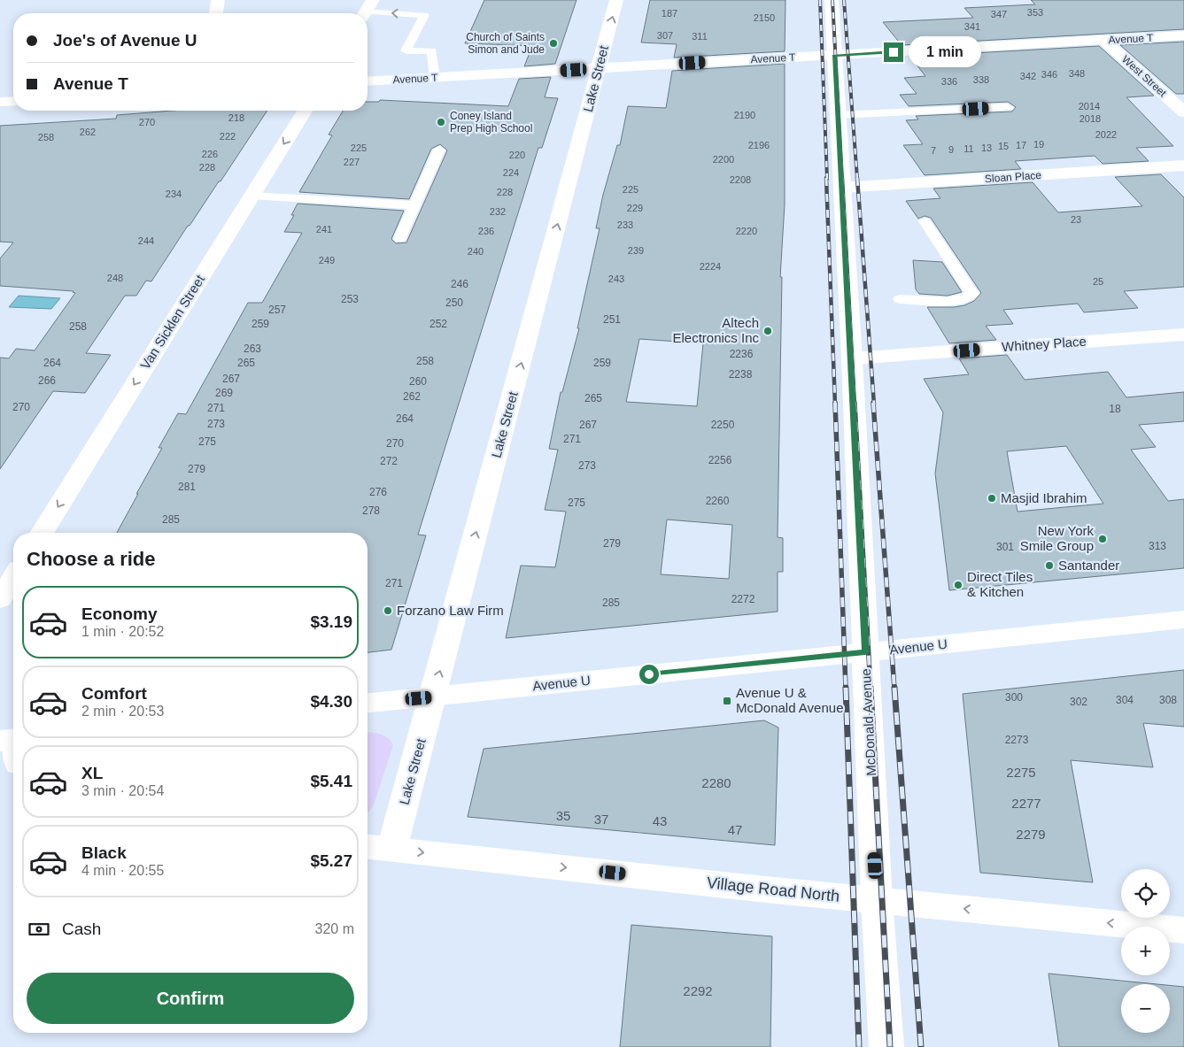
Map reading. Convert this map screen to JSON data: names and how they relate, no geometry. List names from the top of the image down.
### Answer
{
  "streets": {
    "street": [
      "Avenue T",
      "West Street",
      "Lake Street",
      "Sloan Place",
      "Van Sicklen Street",
      "Whitney Place",
      "Avenue U",
      "McDonald Avenue",
      "Village Road North"
    ]
  },
  "crossings": [
    ["Avenue T", "West Street"],
    ["Avenue T", "Lake Street"],
    ["Avenue T", "McDonald Avenue"],
    ["Lake Street", "Avenue U"],
    ["Lake Street", "Village Road North"],
    ["Sloan Place", "McDonald Avenue"],
    ["Whitney Place", "McDonald Avenue"],
    ["Avenue U", "McDonald Avenue"],
    ["McDonald Avenue", "Village Road North"]
  ],
  "one_way": ["Lake Street", "Van Sicklen Street"],
  "places": {
    "other": [
      "Church of Saints Simon and Jude",
      "Coney Island Prep High School",
      "Altech Electronics Inc",
      "Masjid Ibrahim",
      "New York Smile Group",
      "Santander",
      "Direct Tiles & Kitchen",
      "Forzano Law Firm"
    ],
    "transit": ["Avenue U & McDonald Avenue"]
  },
  "house_numbers": [
    "353",
    "187",
    "347",
    "2150",
    "341",
    "307",
    "311",
    "348",
    "346",
    "342",
    "338",
    "336",
    "2014",
    "2190",
    "218",
    "2018",
    "270",
    "262",
    "2022",
    "222",
    "258",
    "19",
    "2196",
    "17",
    "15",
    "225",
    "13",
    "11",
    "9",
    "7",
    "226",
    "220",
    "2200",
    "227",
    "228",
    "224",
    "2208",
    "225",
    "228",
    "234",
    "229",
    "232",
    "23",
    "233",
    "241",
    "236",
    "2220",
    "244",
    "239",
    "240",
    "249",
    "2224",
    "248",
    "243",
    "25",
    "246",
    "253",
    "250",
    "257",
    "251",
    "259",
    "252",
    "258",
    "263",
    "2236",
    "258",
    "264",
    "265",
    "259",
    "2238",
    "267",
    "266",
    "260",
    "269",
    "262",
    "265",
    "270",
    "271",
    "18",
    "264",
    "273",
    "267",
    "2250",
    "271",
    "275",
    "270",
    "2256",
    "272",
    "273",
    "279",
    "281",
    "276",
    "2260",
    "275",
    "278",
    "285",
    "279",
    "313",
    "301",
    "271",
    "2272",
    "285",
    "300",
    "304",
    "308",
    "302",
    "2273",
    "2275",
    "2280",
    "2277",
    "35",
    "37",
    "43",
    "47",
    "2279",
    "2292"
  ],
  "page": {
    "banner": ["Joe's of Avenue U", "Avenue T"],
    "bubble": "1 min",
    "heading": "Choose a ride",
    "list": [
      {
        "name": "Economy",
        "note": "1 min · 20:52",
        "value": "$3.19"
      },
      {
        "name": "Comfort",
        "note": "2 min · 20:53",
        "value": "$4.30"
      },
      {
        "name": "XL",
        "note": "3 min · 20:54",
        "value": "$5.41"
      },
      {
        "name": "Black",
        "note": "4 min · 20:55",
        "value": "$5.27"
      }
    ],
    "map_buttons": ["+", "−"],
    "pay": ["Cash", "320 m"],
    "buttons": "Confirm"
  }
}
